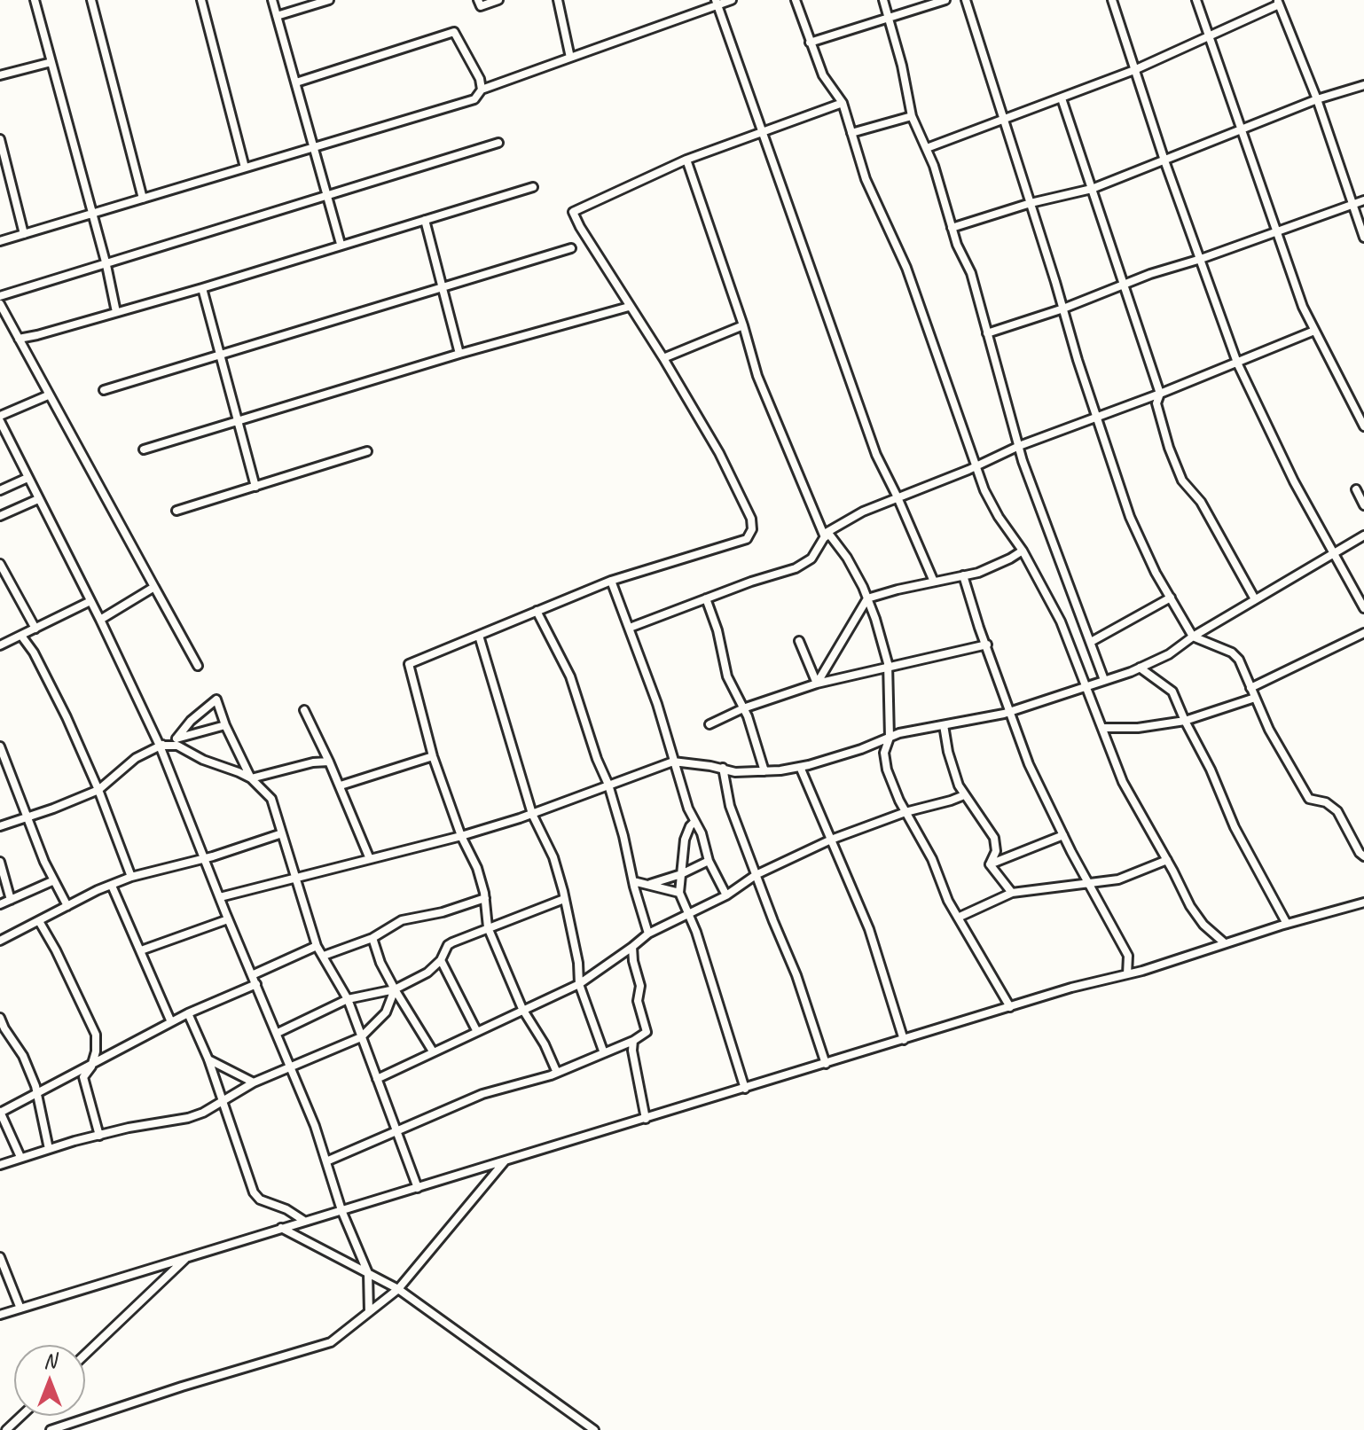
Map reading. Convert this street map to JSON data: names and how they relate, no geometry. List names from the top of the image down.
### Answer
{
  "north": "top"
}
